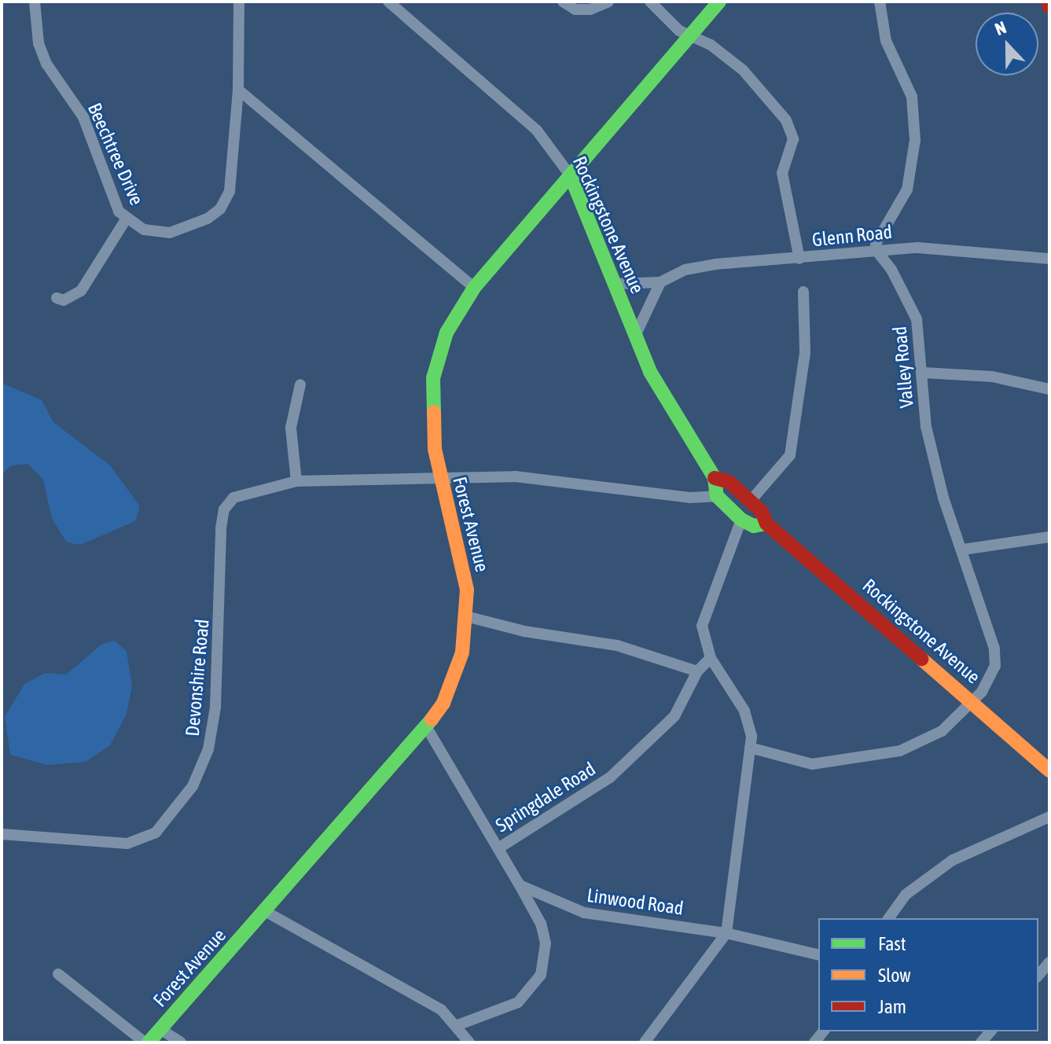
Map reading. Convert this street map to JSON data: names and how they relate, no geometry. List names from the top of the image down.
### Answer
{
  "streets": {
    "street": [
      "Beechtree Drive",
      "Rockingstone Avenue",
      "Glenn Road",
      "Valley Road",
      "Forest Avenue",
      "Devonshire Road",
      "Springdale Road",
      "Linwood Road"
    ]
  },
  "crossings": [
    ["Rockingstone Avenue", "Glenn Road"],
    ["Rockingstone Avenue", "Valley Road"],
    ["Rockingstone Avenue", "Forest Avenue"],
    ["Glenn Road", "Valley Road"]
  ],
  "legend": ["Fast", "Slow", "Jam"],
  "north": "top"
}
